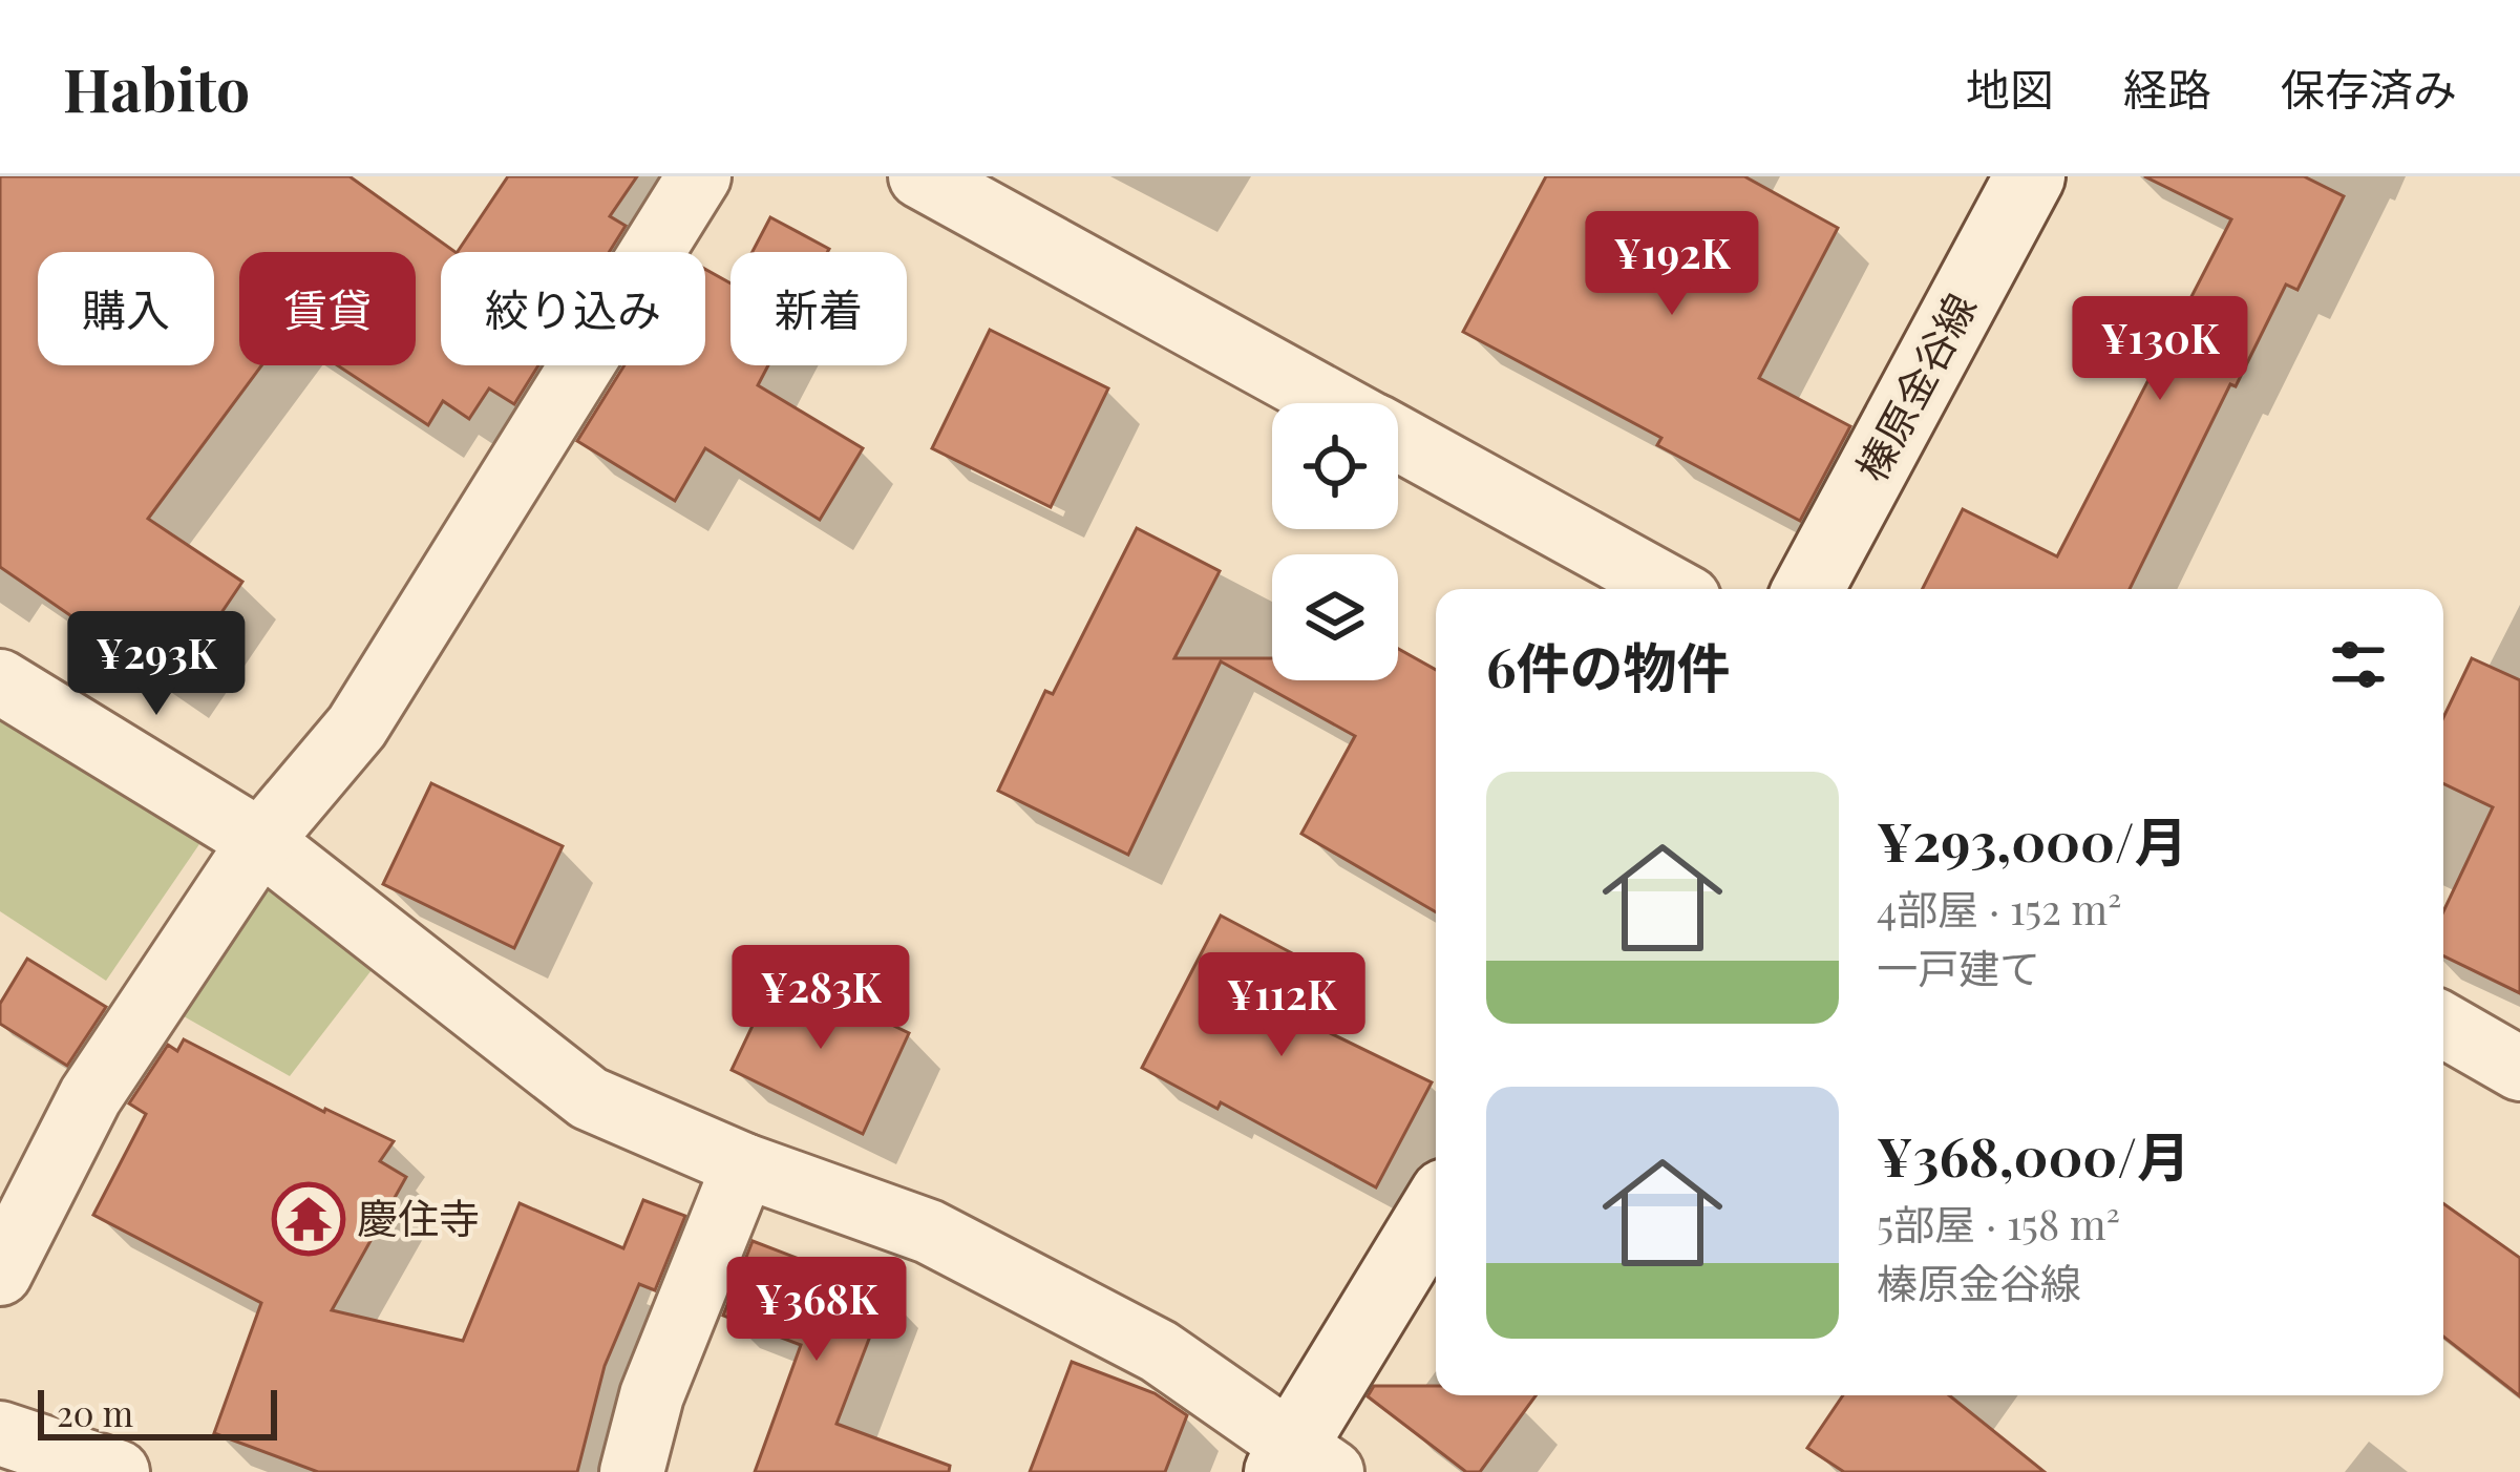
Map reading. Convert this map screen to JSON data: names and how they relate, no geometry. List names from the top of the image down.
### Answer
{
  "streets": {
    "main road": ["榛原金谷線"]
  },
  "places": {
    "temple": ["慶住寺"]
  },
  "scale_bar": "20 m",
  "page": {
    "header": "Habito",
    "nav": ["地図", "経路", "保存済み"],
    "price": [
      "¥192K",
      "¥130K",
      "¥293K",
      "¥283K",
      "¥112K",
      "¥368K"
    ],
    "chip": [
      "購入",
      "賃貸",
      "絞り込み",
      "新着"
    ],
    "heading": "6件の物件",
    "list": [
      {
        "name": "¥293,000/月",
        "note": "4部屋 · 152 m² · 一戸建て"
      },
      {
        "name": "¥368,000/月",
        "note": "5部屋 · 158 m² · 榛原金谷線"
      }
    ],
    "scale": "20 m"
  }
}
